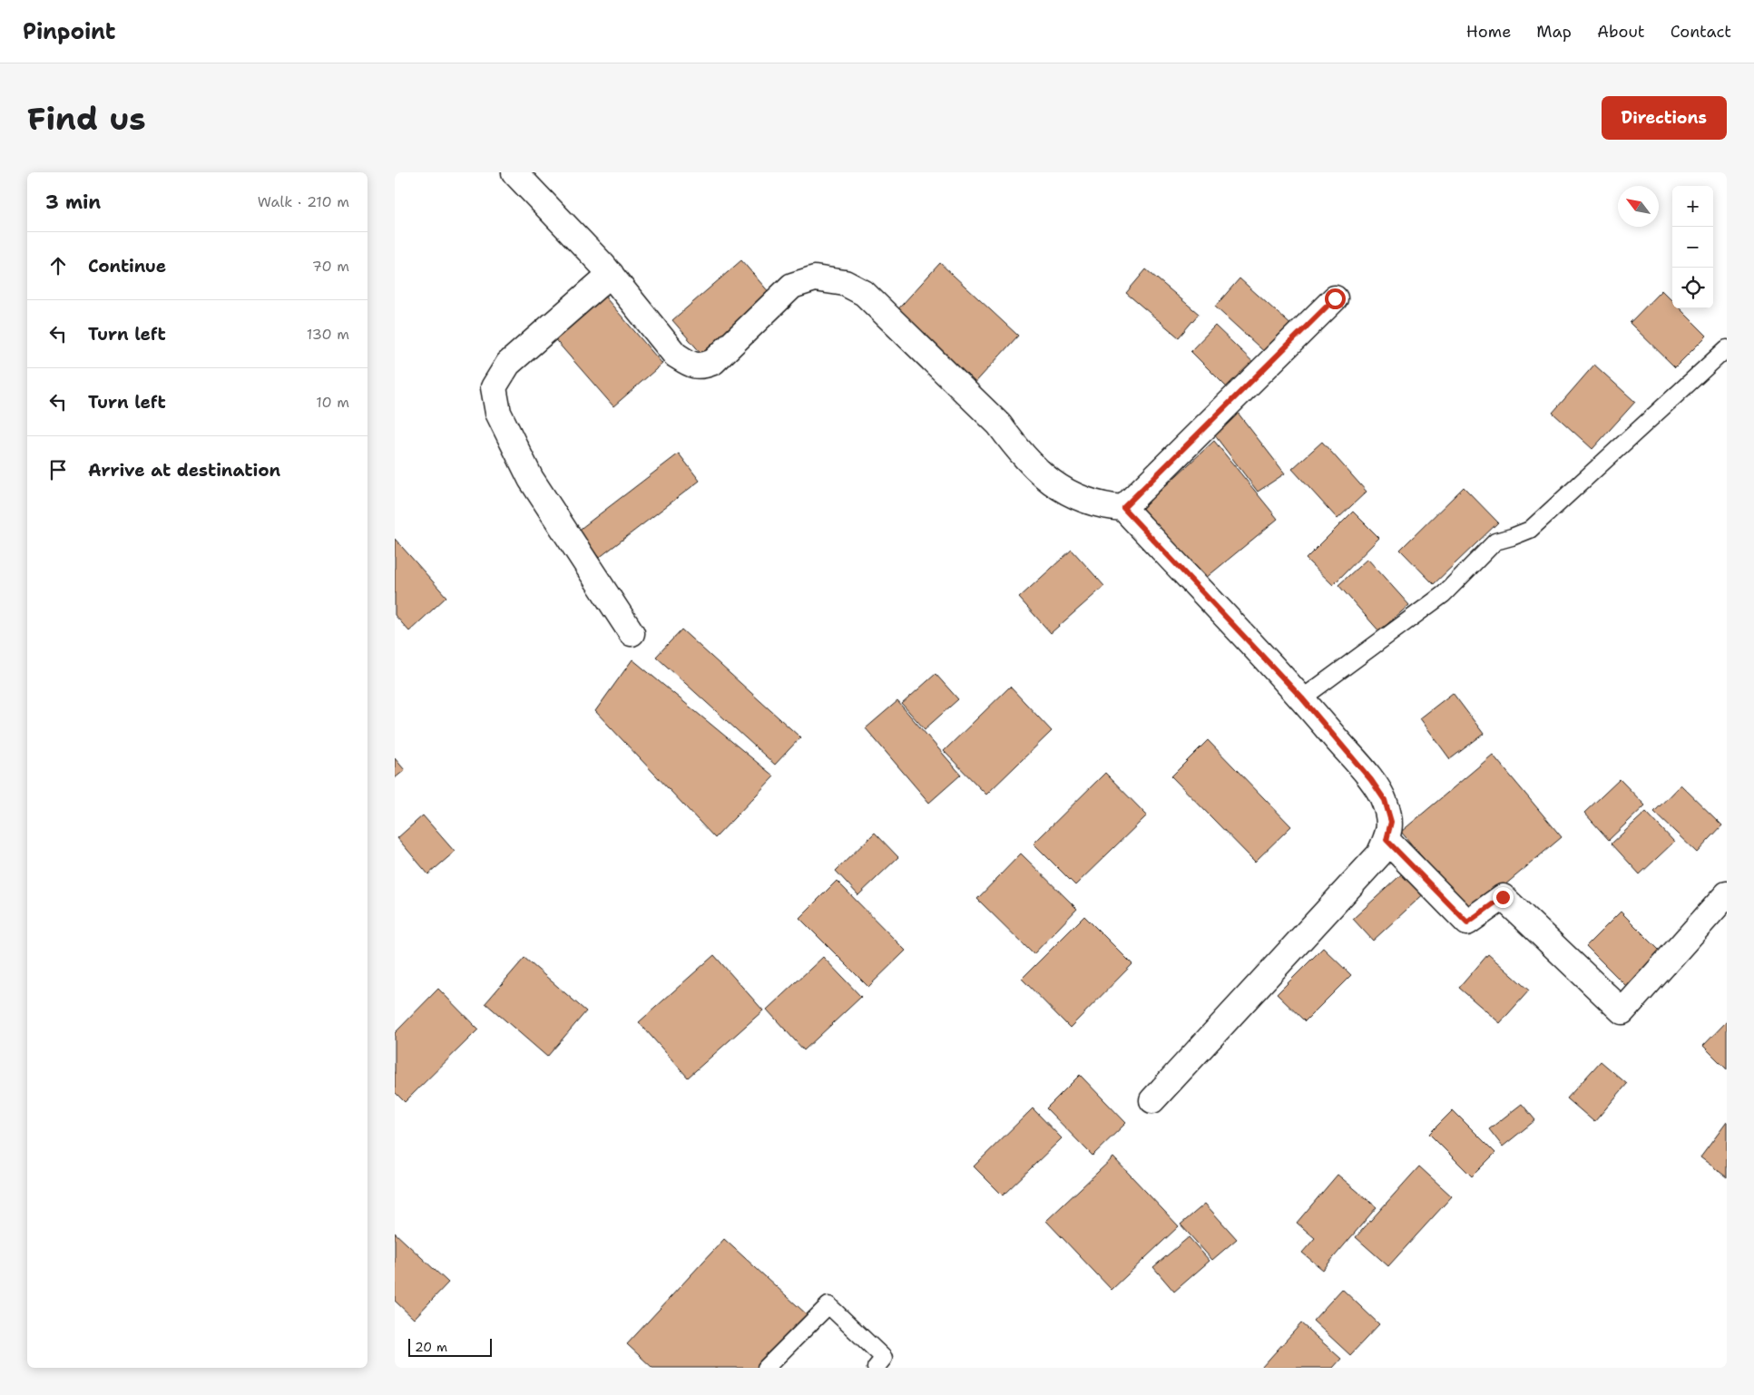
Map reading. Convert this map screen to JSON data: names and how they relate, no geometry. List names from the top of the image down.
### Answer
{
  "scale_bar": "20 m",
  "north": "top left",
  "page": {
    "header": "Pinpoint",
    "nav": [
      "Home",
      "Map",
      "About",
      "Contact"
    ],
    "buttons": "Directions",
    "title": "Find us",
    "heading": ["3 min", "Walk · 210 m"],
    "map_buttons": ["+", "−"],
    "list": [
      ["Continue", "70 m"],
      ["Turn left", "130 m"],
      ["Turn left", "10 m"],
      "Arrive at destination"
    ],
    "scale": "20 m"
  }
}
